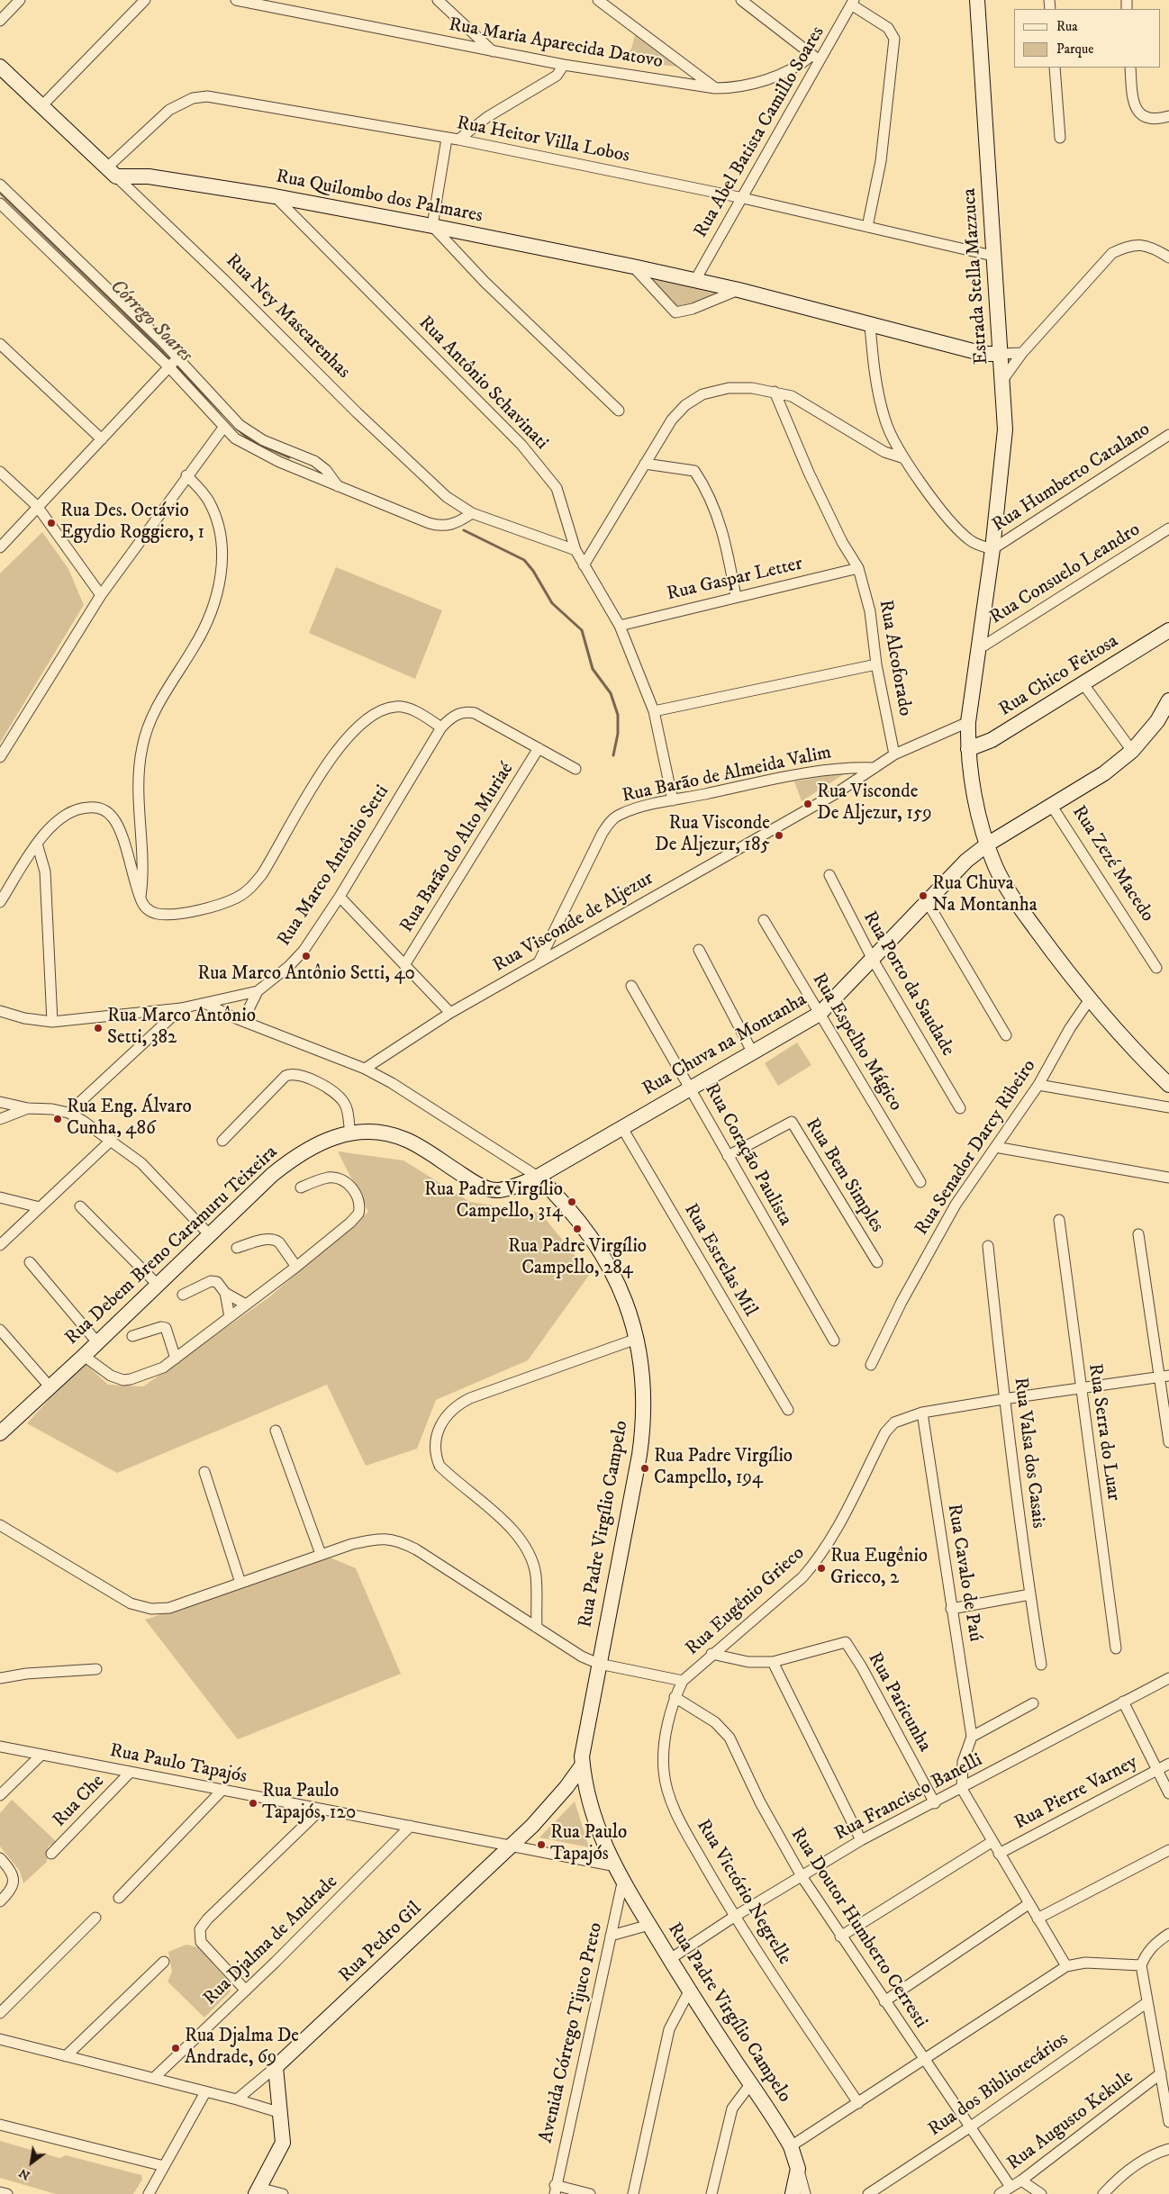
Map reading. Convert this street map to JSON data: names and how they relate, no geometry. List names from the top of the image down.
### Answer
{
  "streets": {
    "street": [
      "Rua Maria Aparecida Datovo",
      "Rua Abel Batista Camillo Soares",
      "Rua Heitor Villa Lobos",
      "Rua Quilombo dos Palmares",
      "Estrada Stella Mazzuca",
      "Rua Ney Mascarenhas",
      "Rua Antônio Schavinati",
      "Rua Humberto Catalano",
      "Rua Consuelo Leandro",
      "Rua Gaspar Letter",
      "Rua Alcoforado",
      "Rua Chico Feitosa",
      "Rua Barão de Almeida Valim",
      "Rua Barão do Alto Muriaé",
      "Rua Zezé Macedo",
      "Rua Marco Antônio Setti",
      "Rua Visconde de Aljezur",
      "Rua Porto da Saudade",
      "Rua Espelho Mágico",
      "Rua Chuva na Montanha",
      "Rua Senador Darcy Ribeiro",
      "Rua Coração Paulista",
      "Rua Bem Simples",
      "Rua Debem Breno Caramuru Teixeira",
      "Rua Estrelas Mil",
      "Rua Serra do Luar",
      "Rua Valsa dos Casais",
      "Rua Padre Virgílio Campelo",
      "Rua Cavalo de Paú",
      "Rua Eugênio Grieco",
      "Rua Paricunha",
      "Rua Paulo Tapajós",
      "Rua Pierre Varney",
      "Rua Francisco Banelli",
      "Rua Che",
      "Rua Victório Negrelle",
      "Rua Doutor Humberto Cerresti",
      "Rua Djalma de Andrade",
      "Rua Pedro Gil",
      "Avenida Córrego Tijuco Preto",
      "Rua dos Bibliotecários",
      "Rua Augusto Kekule"
    ]
  },
  "crossings": [
    ["Rua Maria Aparecida Datovo", "Rua Abel Batista Camillo Soares"],
    ["Rua Abel Batista Camillo Soares", "Rua Heitor Villa Lobos"],
    ["Rua Abel Batista Camillo Soares", "Rua Quilombo dos Palmares"],
    ["Rua Heitor Villa Lobos", "Rua Quilombo dos Palmares"],
    ["Rua Heitor Villa Lobos", "Estrada Stella Mazzuca"],
    ["Rua Heitor Villa Lobos", "Rua Ney Mascarenhas"],
    ["Rua Quilombo dos Palmares", "Estrada Stella Mazzuca"],
    ["Rua Quilombo dos Palmares", "Rua Ney Mascarenhas"],
    ["Rua Quilombo dos Palmares", "Rua Antônio Schavinati"],
    ["Estrada Stella Mazzuca", "Rua Humberto Catalano"],
    ["Estrada Stella Mazzuca", "Rua Consuelo Leandro"],
    ["Estrada Stella Mazzuca", "Rua Chico Feitosa"],
    ["Estrada Stella Mazzuca", "Rua Zezé Macedo"],
    ["Estrada Stella Mazzuca", "Rua Visconde de Aljezur"],
    ["Estrada Stella Mazzuca", "Rua Chuva na Montanha"],
    ["Estrada Stella Mazzuca", "Rua Senador Darcy Ribeiro"],
    ["Rua Ney Mascarenhas", "Rua Antônio Schavinati"],
    ["Rua Antônio Schavinati", "Rua Gaspar Letter"],
    ["Rua Antônio Schavinati", "Rua Barão de Almeida Valim"],
    ["Rua Gaspar Letter", "Rua Alcoforado"],
    ["Rua Alcoforado", "Rua Visconde de Aljezur"],
    ["Rua Barão de Almeida Valim", "Rua Visconde de Aljezur"],
    ["Rua Barão do Alto Muriaé", "Rua Marco Antônio Setti"],
    ["Rua Zezé Macedo", "Rua Chuva na Montanha"],
    ["Rua Marco Antônio Setti", "Rua Padre Virgílio Campelo"],
    ["Rua Visconde de Aljezur", "Rua Padre Virgílio Campelo"],
    ["Rua Porto da Saudade", "Rua Chuva na Montanha"],
    ["Rua Espelho Mágico", "Rua Chuva na Montanha"],
    ["Rua Chuva na Montanha", "Rua Coração Paulista"],
    ["Rua Chuva na Montanha", "Rua Debem Breno Caramuru Teixeira"],
    ["Rua Chuva na Montanha", "Rua Estrelas Mil"],
    ["Rua Chuva na Montanha", "Rua Padre Virgílio Campelo"],
    ["Rua Coração Paulista", "Rua Bem Simples"],
    ["Rua Debem Breno Caramuru Teixeira", "Rua Padre Virgílio Campelo"],
    ["Rua Padre Virgílio Campelo", "Rua Eugênio Grieco"],
    ["Rua Padre Virgílio Campelo", "Rua Paulo Tapajós"],
    ["Rua Padre Virgílio Campelo", "Rua Francisco Banelli"],
    ["Rua Padre Virgílio Campelo", "Rua Pedro Gil"],
    ["Rua Padre Virgílio Campelo", "Avenida Córrego Tijuco Preto"],
    ["Rua Cavalo de Paú", "Rua Eugênio Grieco"],
    ["Rua Cavalo de Paú", "Rua Francisco Banelli"],
    ["Rua Eugênio Grieco", "Rua Victório Negrelle"],
    ["Rua Paricunha", "Rua Francisco Banelli"],
    ["Rua Paulo Tapajós", "Rua Che"],
    ["Rua Paulo Tapajós", "Rua Djalma de Andrade"],
    ["Rua Paulo Tapajós", "Rua Pedro Gil"],
    ["Rua Francisco Banelli", "Rua Victório Negrelle"],
    ["Rua Francisco Banelli", "Rua Doutor Humberto Cerresti"],
    ["Rua Victório Negrelle", "Rua Doutor Humberto Cerresti"],
    ["Rua Doutor Humberto Cerresti", "Rua dos Bibliotecários"],
    ["Rua Doutor Humberto Cerresti", "Rua Augusto Kekule"]
  ],
  "water": ["Córrego Soares"],
  "places": [
    "Rua Des. Octávio Egydio Roggiero, 1",
    "Rua Visconde De Aljezur, 159",
    "Rua Visconde De Aljezur, 185",
    "Rua Chuva Na Montanha",
    "Rua Marco Antônio Setti, 40",
    "Rua Marco Antônio Setti, 382",
    "Rua Eng. Álvaro Cunha, 486",
    "Rua Padre Virgílio Campello, 314",
    "Rua Padre Virgílio Campello, 284",
    "Rua Padre Virgílio Campello, 194",
    "Rua Eugênio Grieco, 2",
    "Rua Paulo Tapajós, 120",
    "Rua Paulo Tapajós",
    "Rua Djalma De Andrade, 69"
  ],
  "legend": ["Rua", "Parque"],
  "north": "bottom left"
}
